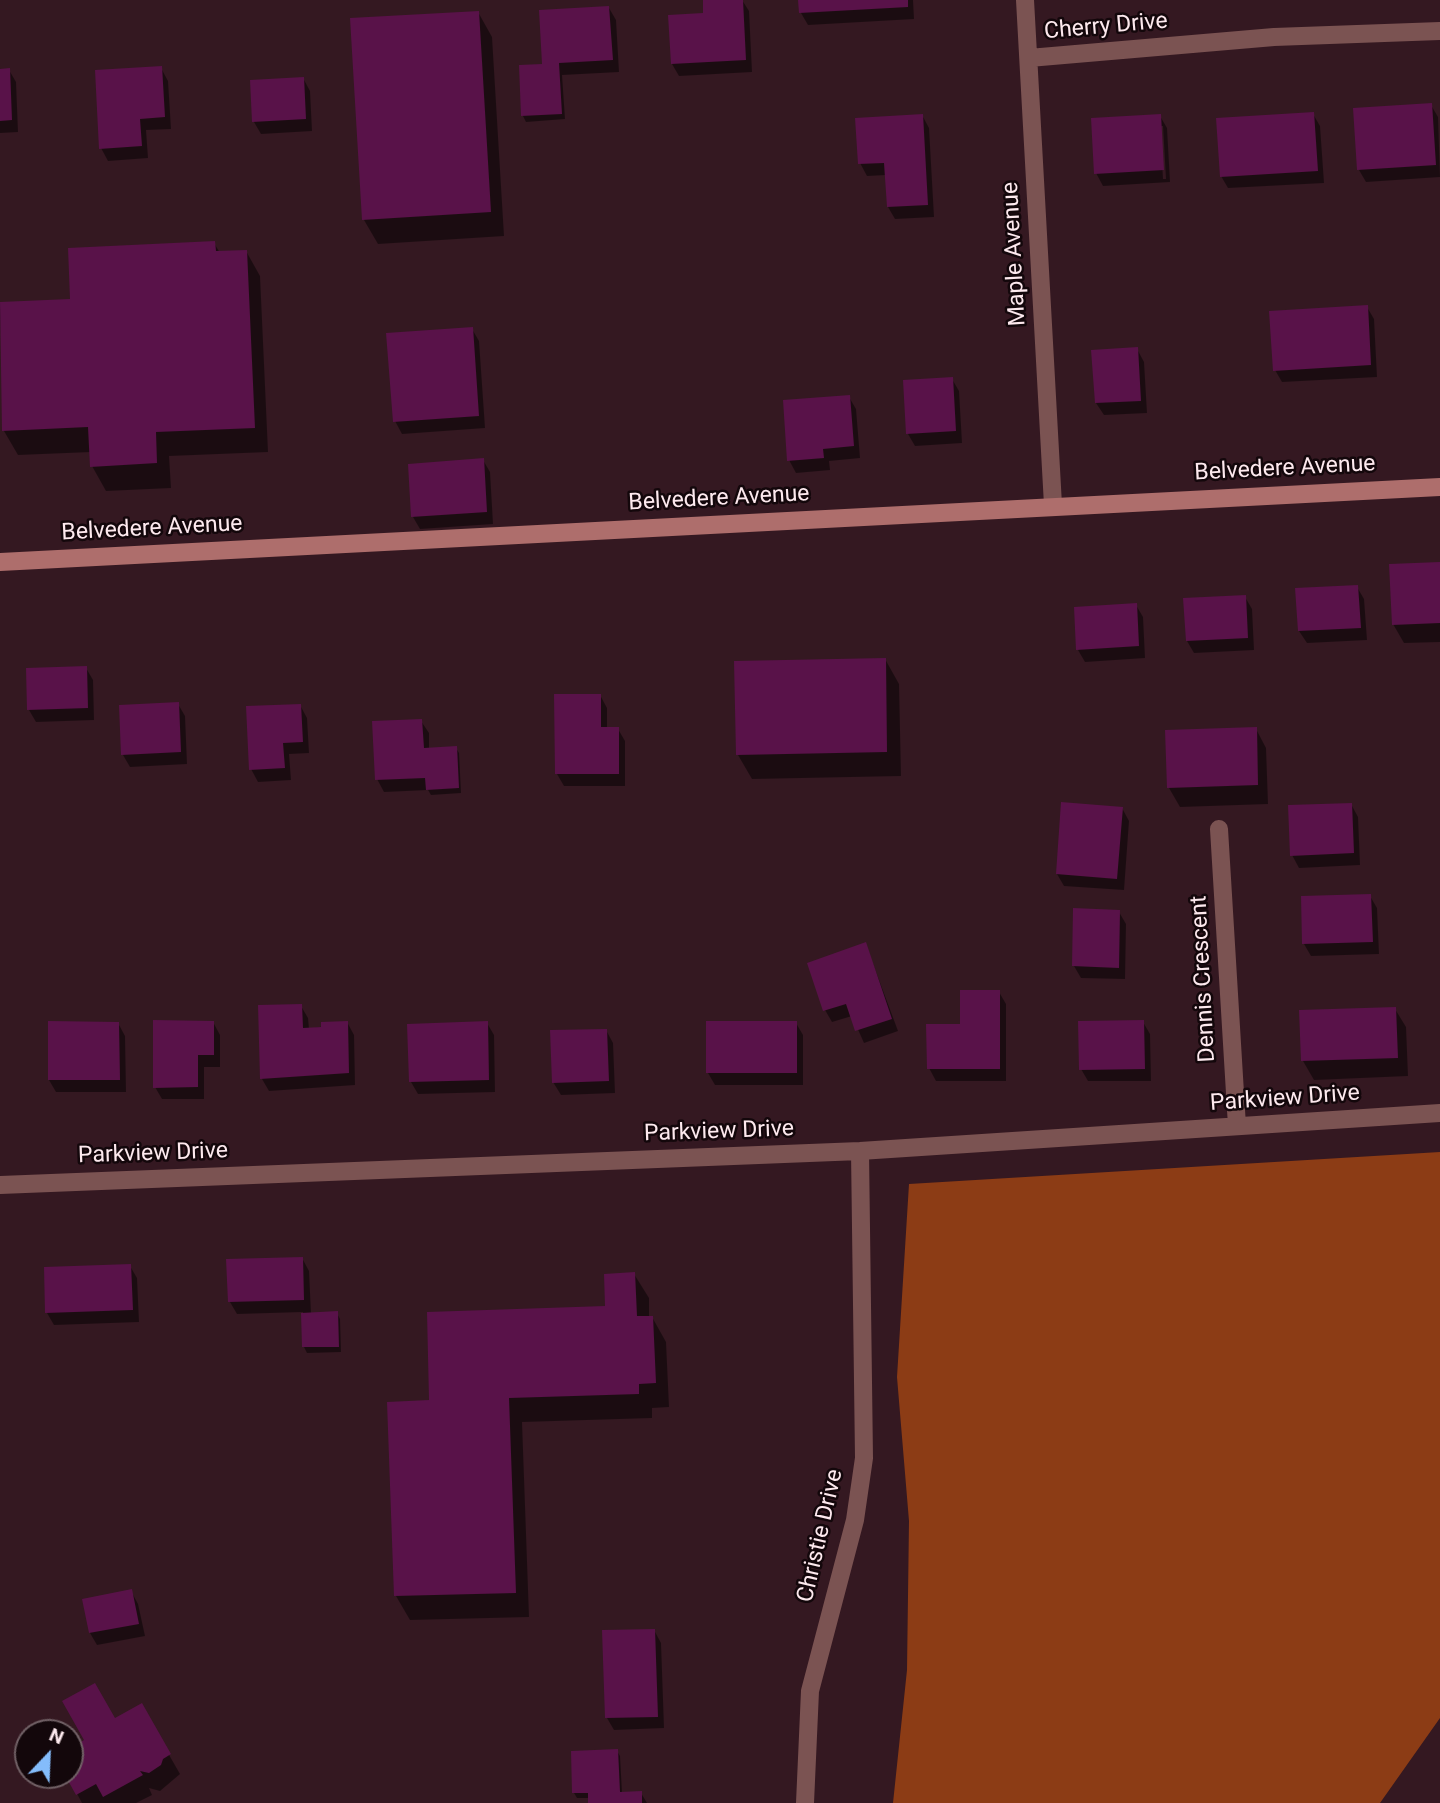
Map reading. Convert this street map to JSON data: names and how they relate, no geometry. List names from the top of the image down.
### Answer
{
  "streets": {
    "main road": ["Belvedere Avenue"],
    "street": [
      "Cherry Drive",
      "Maple Avenue",
      "Dennis Crescent",
      "Parkview Drive",
      "Christie Drive"
    ]
  },
  "crossings": [
    ["Cherry Drive", "Maple Avenue"],
    ["Maple Avenue", "Belvedere Avenue"],
    ["Dennis Crescent", "Parkview Drive"],
    ["Parkview Drive", "Christie Drive"]
  ],
  "north": "top right"
}
